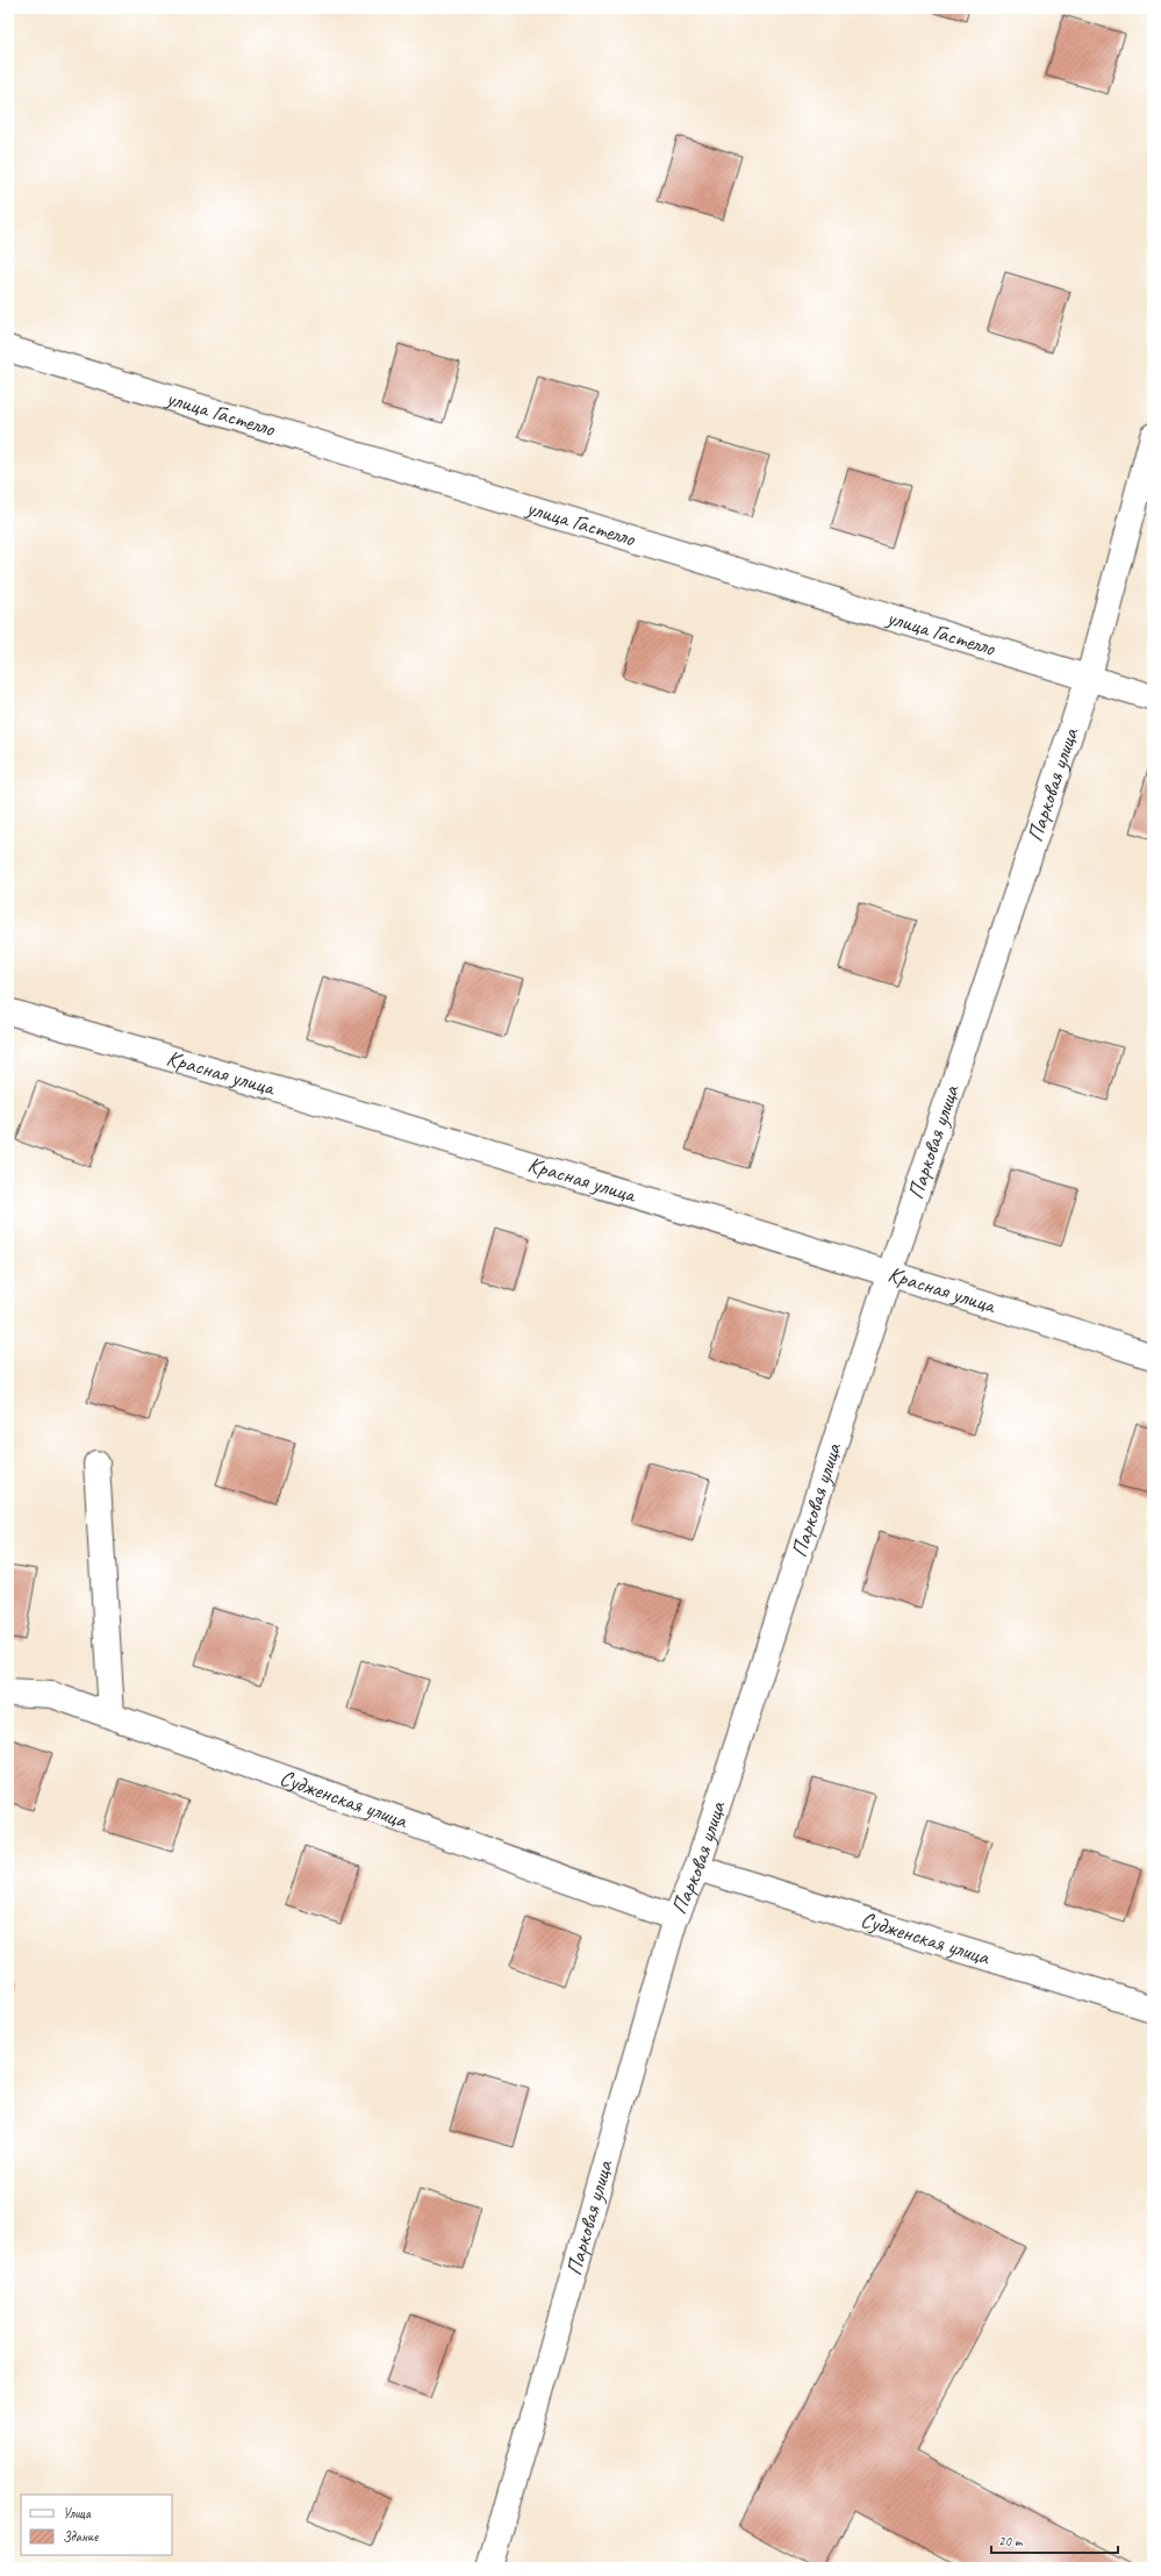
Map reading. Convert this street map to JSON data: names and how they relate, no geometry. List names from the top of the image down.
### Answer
{
  "streets": {
    "street": [
      "улица Гастелло",
      "Парковая улица",
      "Красная улица",
      "Судженская улица"
    ]
  },
  "crossings": [
    ["улица Гастелло", "Парковая улица"],
    ["Парковая улица", "Красная улица"],
    ["Парковая улица", "Судженская улица"]
  ],
  "legend": ["Улица", "Здание"],
  "scale_bar": "20 m"
}
